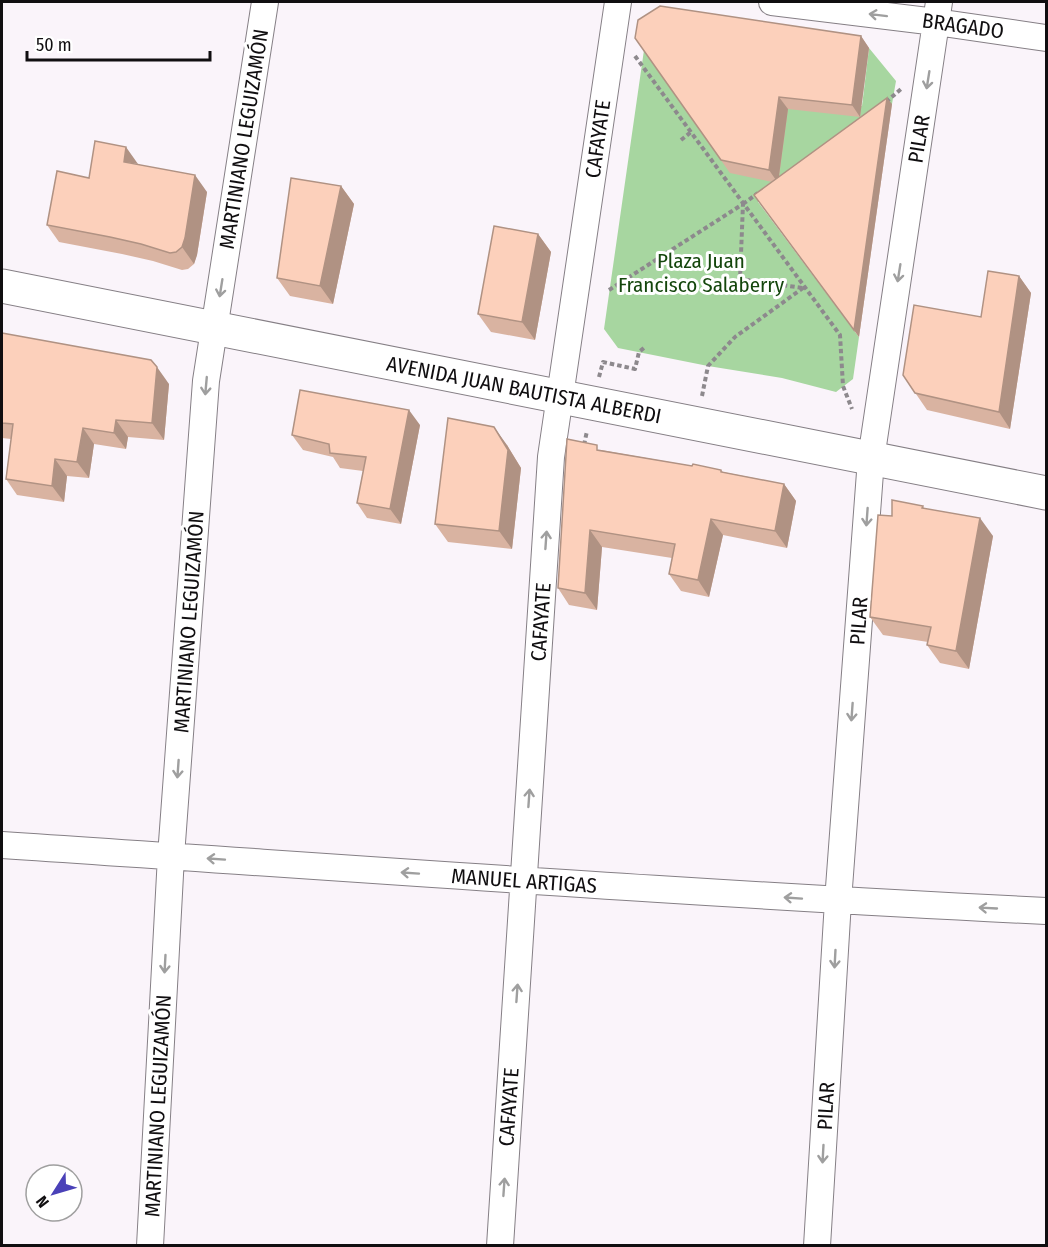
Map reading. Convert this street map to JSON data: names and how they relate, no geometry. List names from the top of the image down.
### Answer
{
  "streets": {
    "main road": ["AVENIDA JUAN BAUTISTA ALBERDI"],
    "street": [
      "BRAGADO",
      "MARTINIANO LEGUIZAMÓN",
      "CAFAYATE",
      "PILAR",
      "MANUEL ARTIGAS"
    ]
  },
  "crossings": [
    ["BRAGADO", "PILAR"],
    ["MARTINIANO LEGUIZAMÓN", "AVENIDA JUAN BAUTISTA ALBERDI"],
    ["MARTINIANO LEGUIZAMÓN", "MANUEL ARTIGAS"],
    ["CAFAYATE", "AVENIDA JUAN BAUTISTA ALBERDI"],
    ["CAFAYATE", "MANUEL ARTIGAS"],
    ["PILAR", "AVENIDA JUAN BAUTISTA ALBERDI"],
    ["PILAR", "MANUEL ARTIGAS"]
  ],
  "one_way": [
    "BRAGADO",
    "MARTINIANO LEGUIZAMÓN",
    "CAFAYATE",
    "PILAR",
    "MANUEL ARTIGAS"
  ],
  "parks": ["Plaza Juan Francisco Salaberry"],
  "scale_bar": "50 m",
  "north": "bottom left"
}
